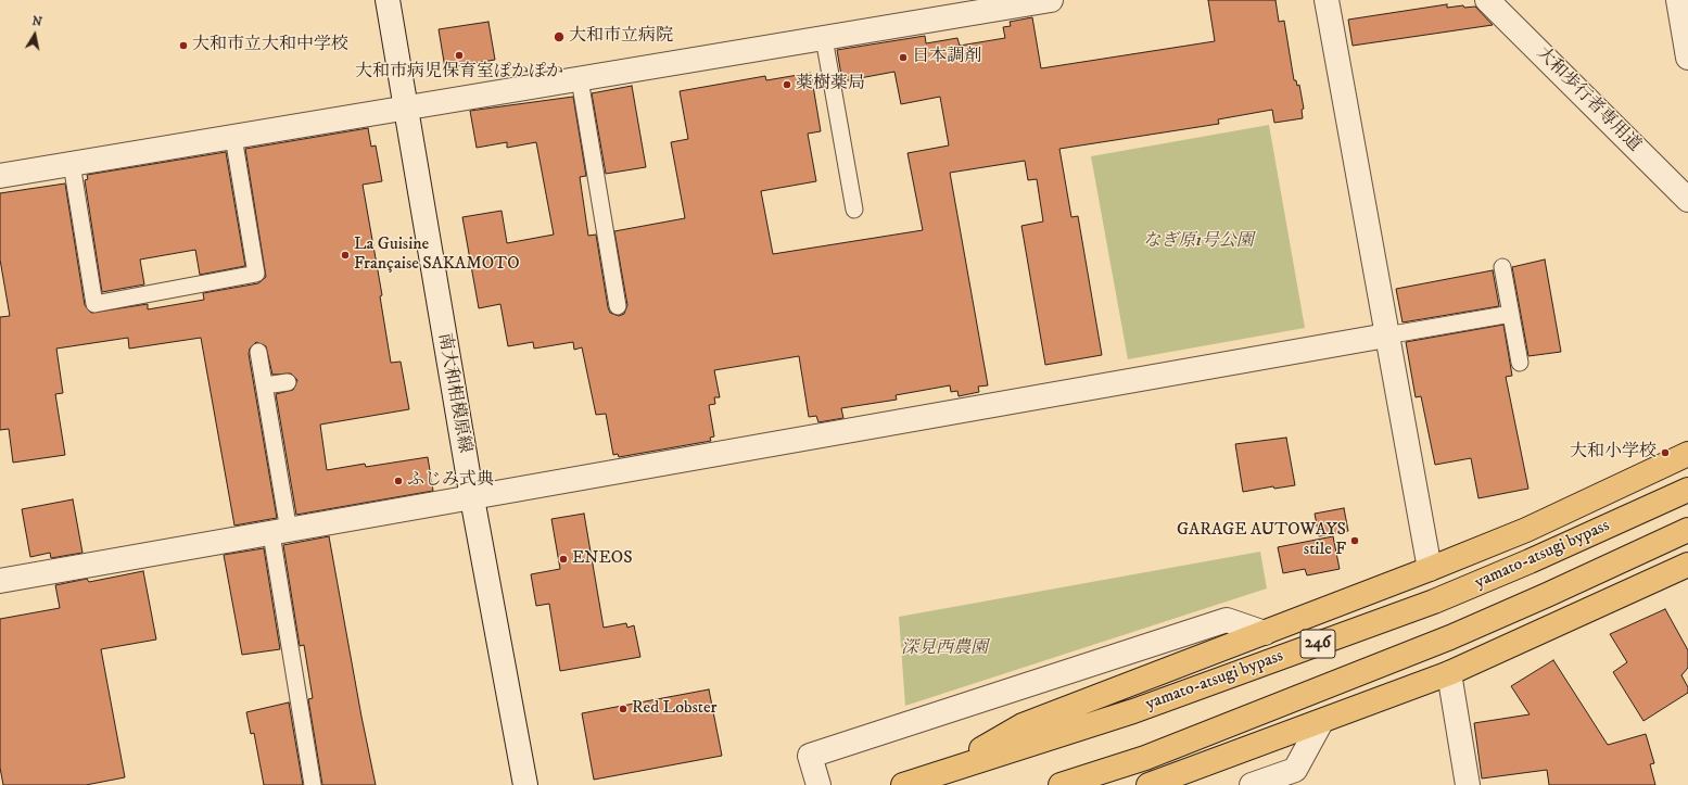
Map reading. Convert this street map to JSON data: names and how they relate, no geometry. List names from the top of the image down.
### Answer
{
  "streets": {
    "highway": ["yamato-atsugi bypass", "246"],
    "street": ["大和歩行者専用道", "南大和相模原線"]
  },
  "parks": ["なぎ原1号公園", "深見西農園"],
  "places": [
    "大和市立病院",
    "大和市立大和中学校",
    "大和市病児保育室ぽかぽか",
    "日本調剤",
    "薬樹薬局",
    "La Guisine Française SAKAMOTO",
    "大和小学校",
    "ふじみ式典",
    "GARAGE AUTOWAYS stile F",
    "ENEOS",
    "Red Lobster"
  ],
  "north": "top"
}
